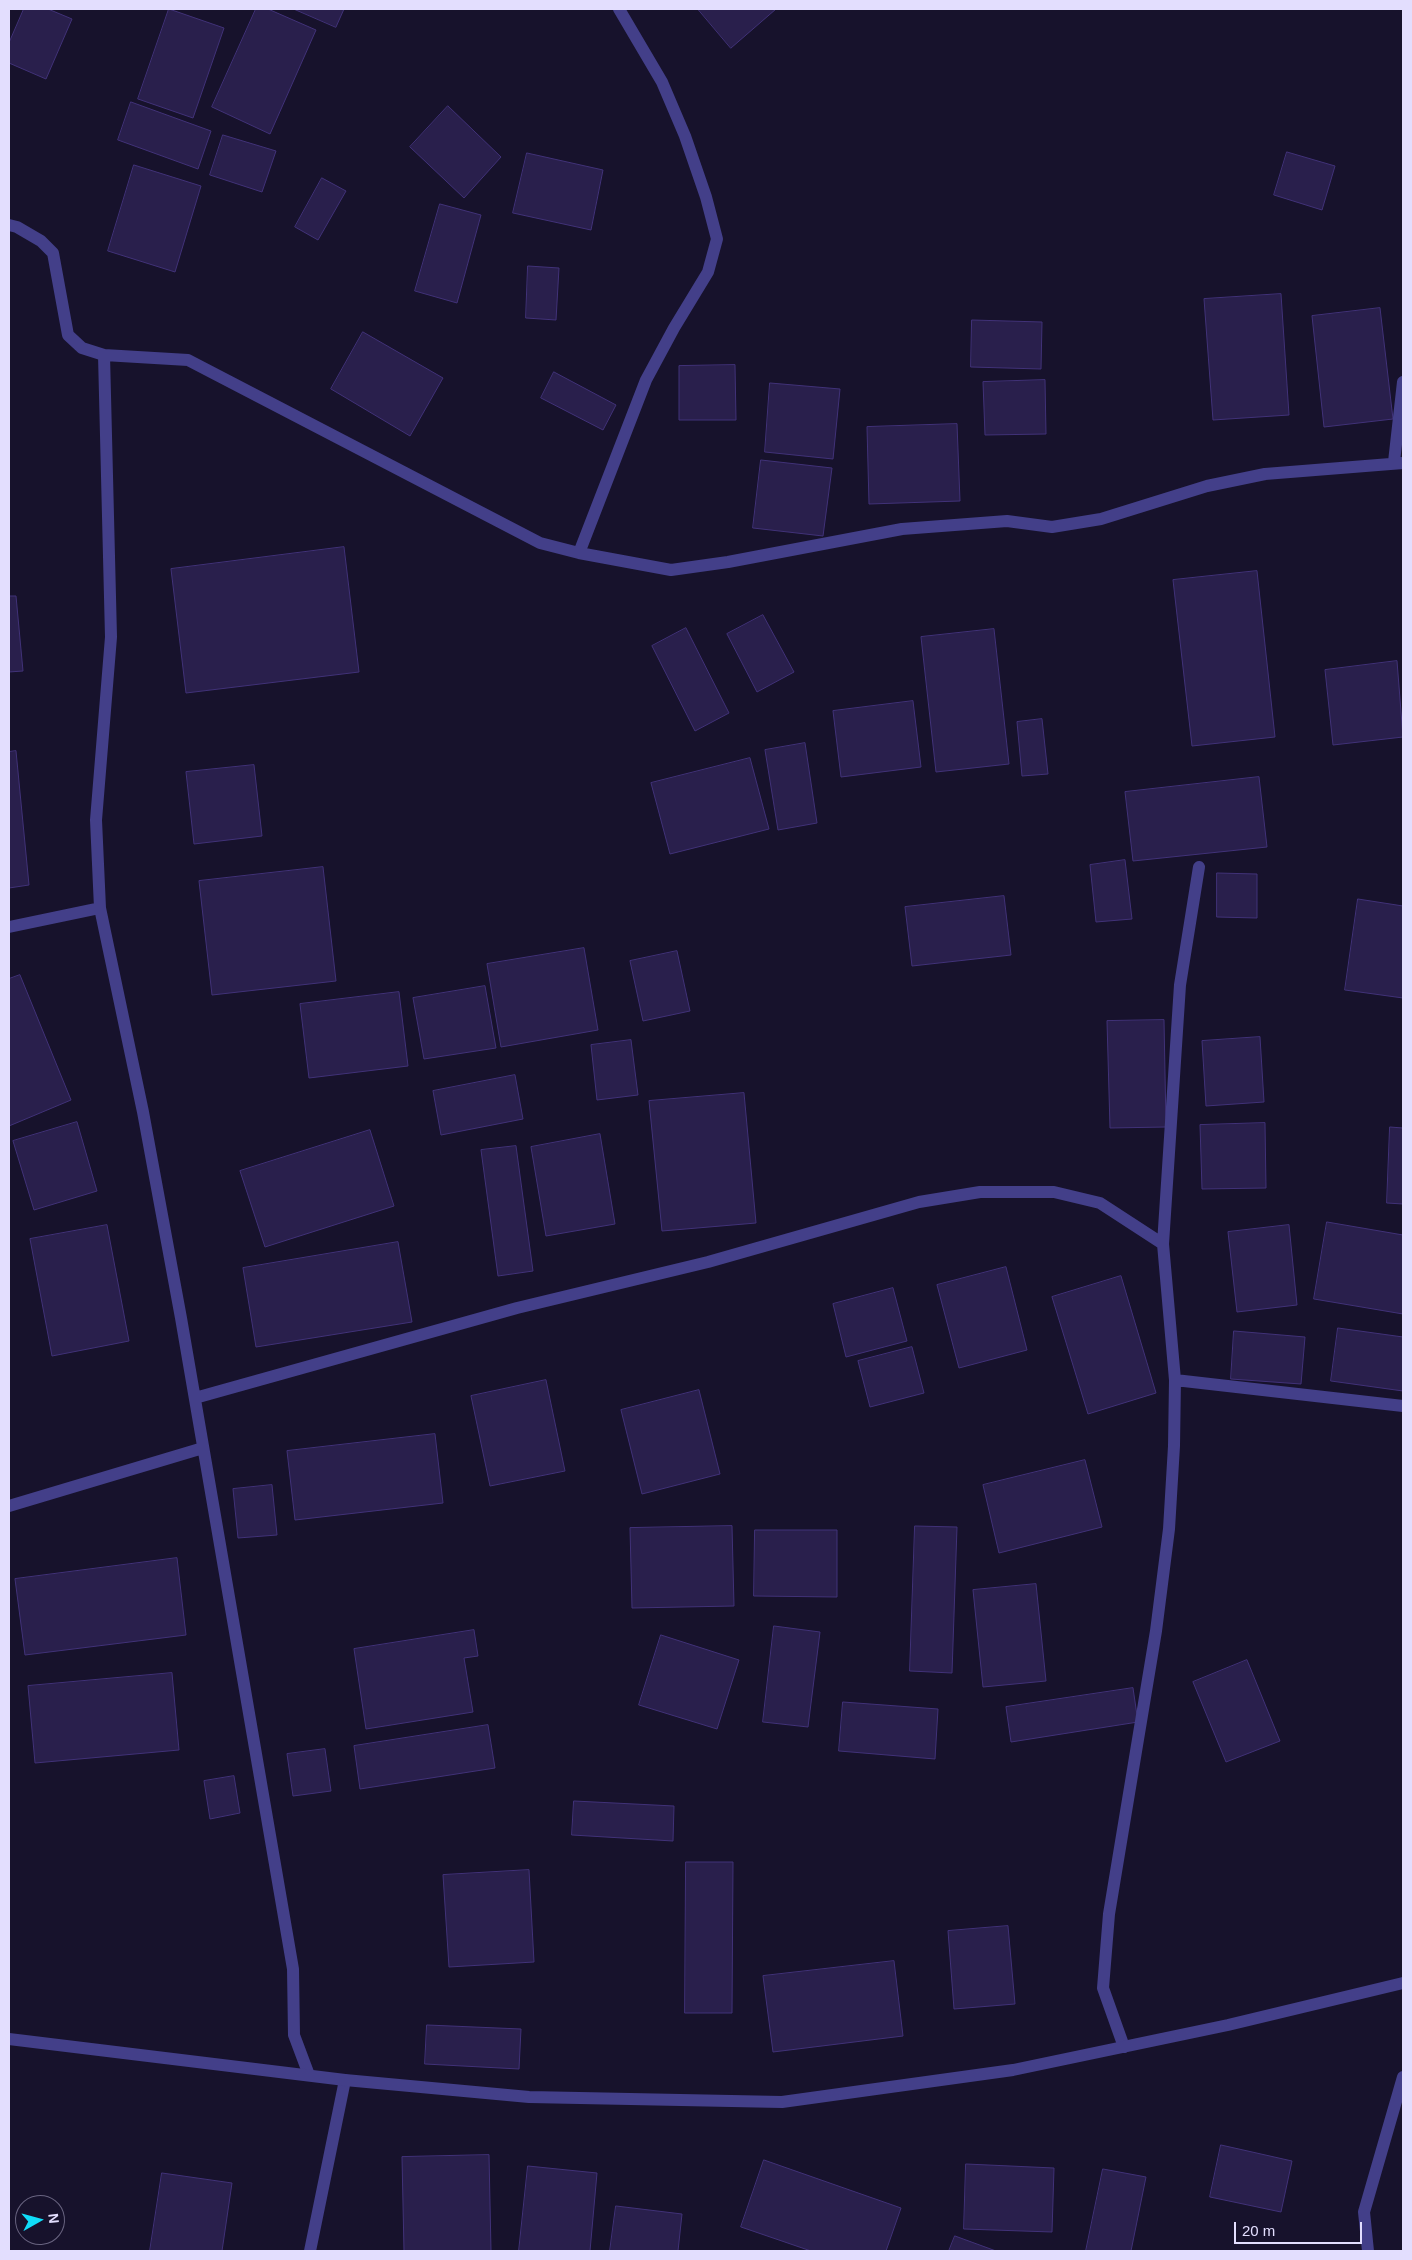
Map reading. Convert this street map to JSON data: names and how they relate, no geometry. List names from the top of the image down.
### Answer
{
  "scale_bar": "20 m",
  "north": "right"
}
